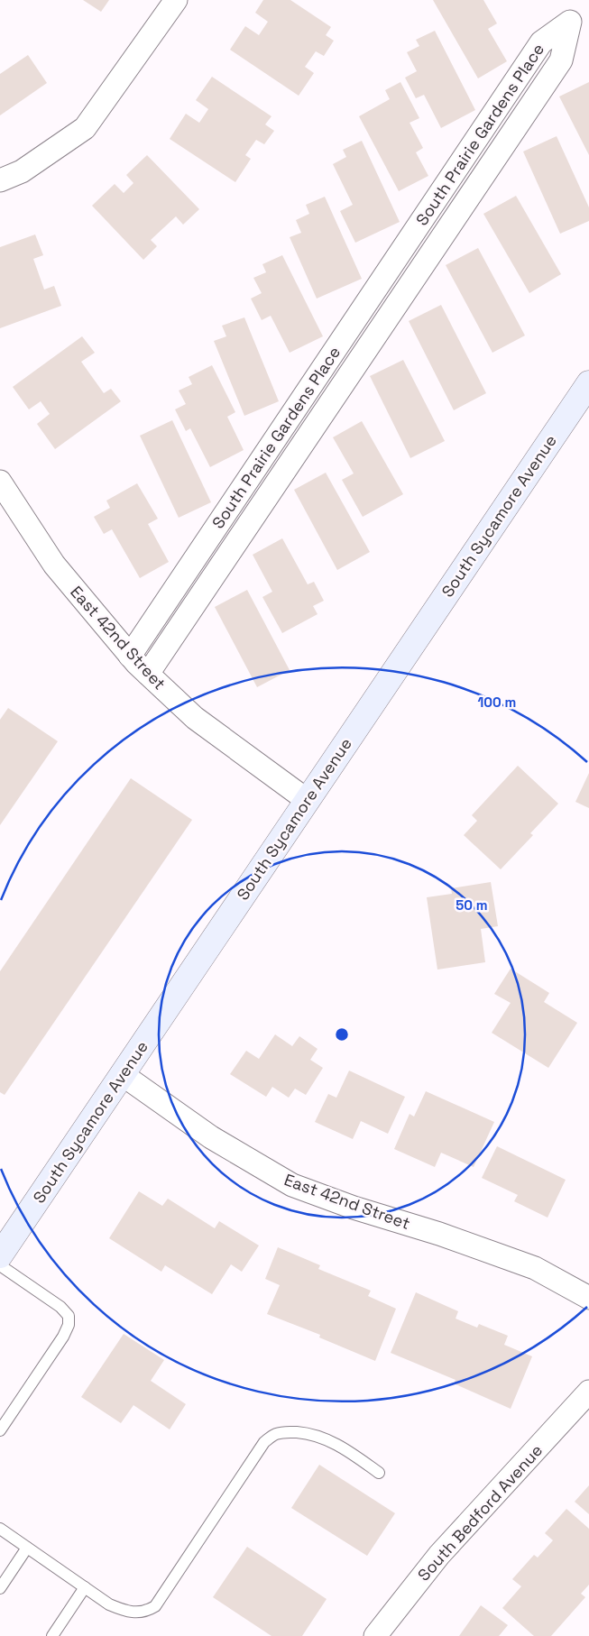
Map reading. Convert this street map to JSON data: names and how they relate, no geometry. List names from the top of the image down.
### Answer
{
  "streets": {
    "main road": ["South Sycamore Avenue"],
    "street": ["South Prairie Gardens Place", "East 42nd Street", "South Bedford Avenue"]
  },
  "crossings": [
    ["South Prairie Gardens Place", "East 42nd Street"],
    ["South Sycamore Avenue", "East 42nd Street"]
  ],
  "rings": ["100 m", "50 m"]
}
